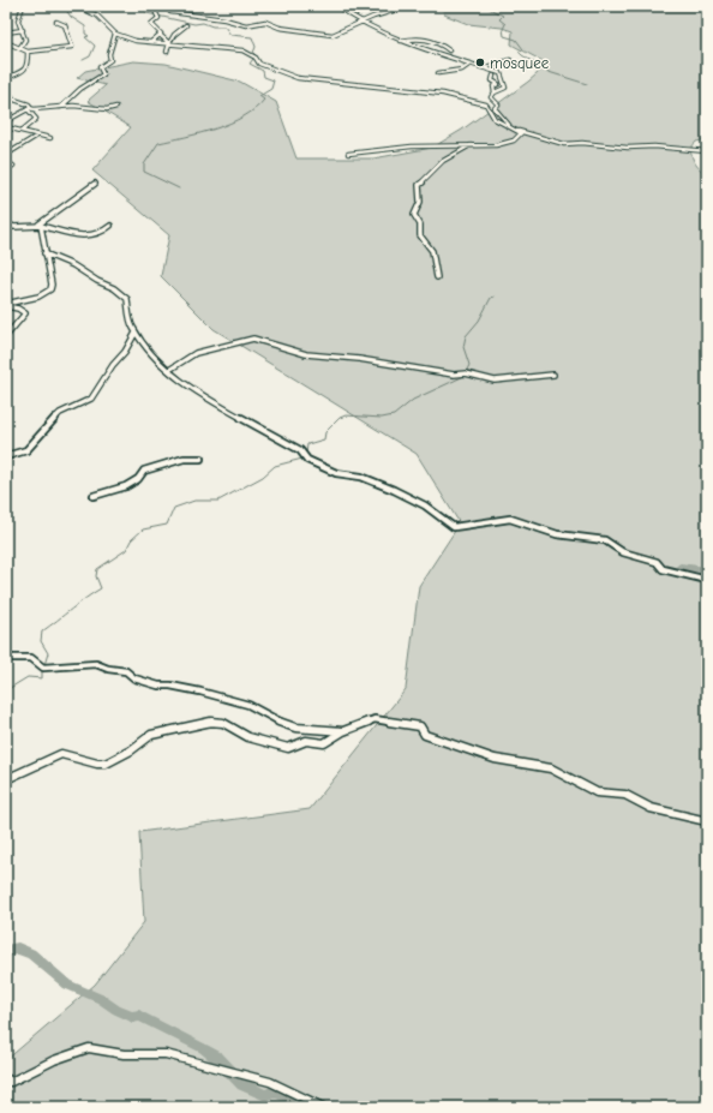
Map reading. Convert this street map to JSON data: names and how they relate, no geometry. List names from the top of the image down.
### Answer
{
  "places": ["mosquee"]
}
